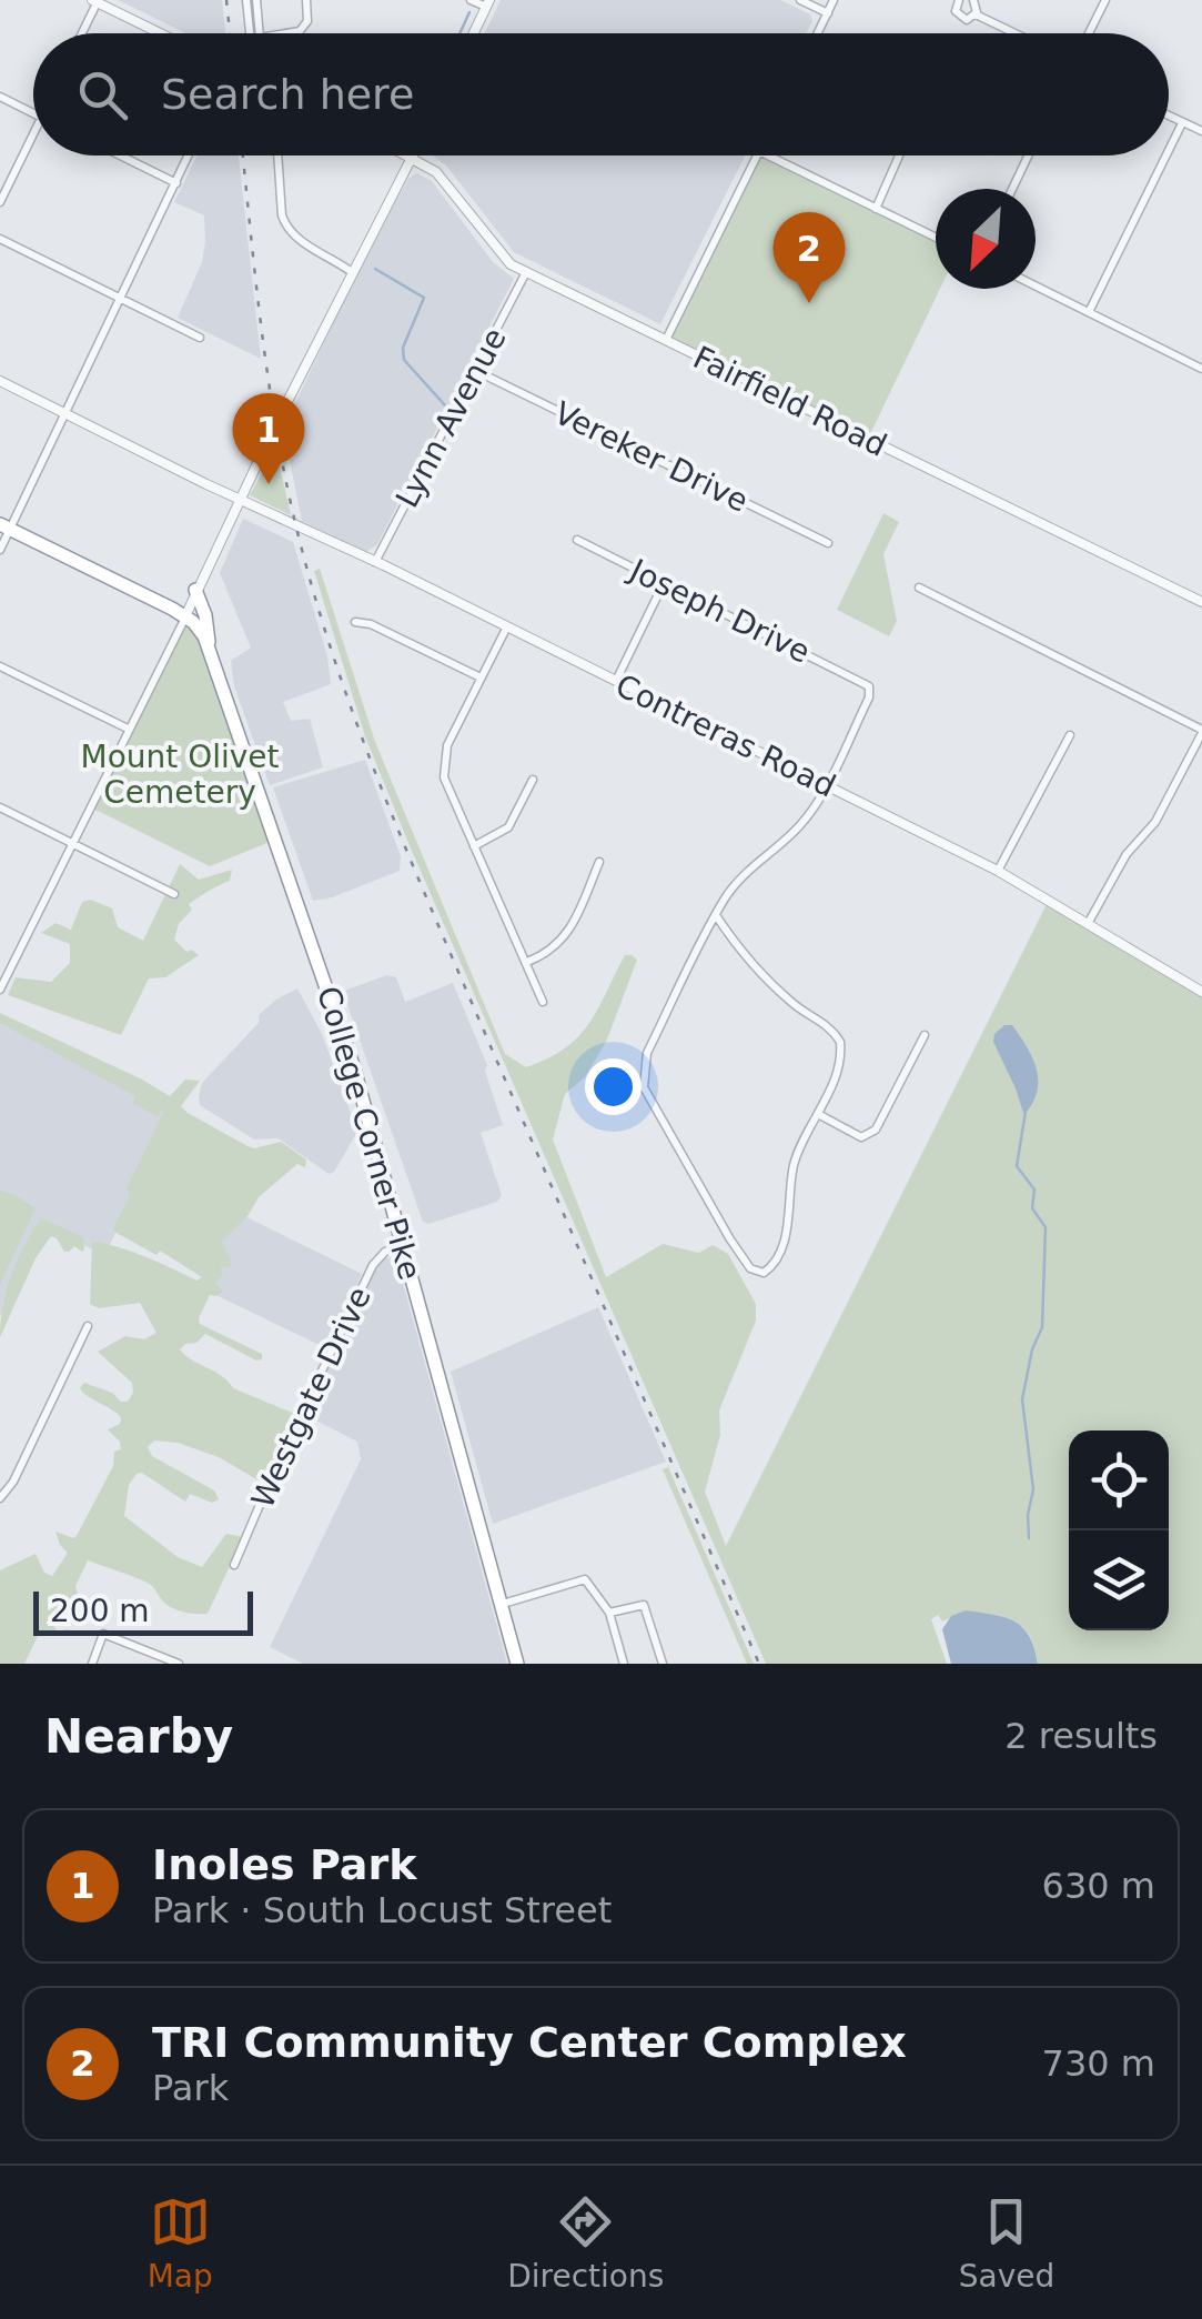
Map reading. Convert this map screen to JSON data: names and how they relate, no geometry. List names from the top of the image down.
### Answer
{
  "streets": {
    "highway": ["College Corner Pike"],
    "street": [
      "Fairfield Road",
      "Lynn Avenue",
      "Vereker Drive",
      "Joseph Drive",
      "Contreras Road",
      "Westgate Drive"
    ]
  },
  "crossings": [
    ["Fairfield Road", "Lynn Avenue"],
    ["Lynn Avenue", "Vereker Drive"],
    ["Lynn Avenue", "Contreras Road"],
    ["Joseph Drive", "Contreras Road"],
    ["College Corner Pike", "Westgate Drive"]
  ],
  "parks": ["Mount Olivet Cemetery"],
  "scale_bar": "200 m",
  "north": "bottom left",
  "page": {
    "search": "Search here",
    "pins": ["2", "1"],
    "scale": "200 m",
    "heading": ["Nearby", "2 results"],
    "list": [
      {
        "mark": "1",
        "name": "Inoles Park",
        "note": "Park · South Locust Street",
        "value": "630 m"
      },
      {
        "mark": "2",
        "name": "TRI Community Center Complex",
        "note": "Park",
        "value": "730 m"
      }
    ],
    "nav": ["Map", "Directions", "Saved"]
  }
}
